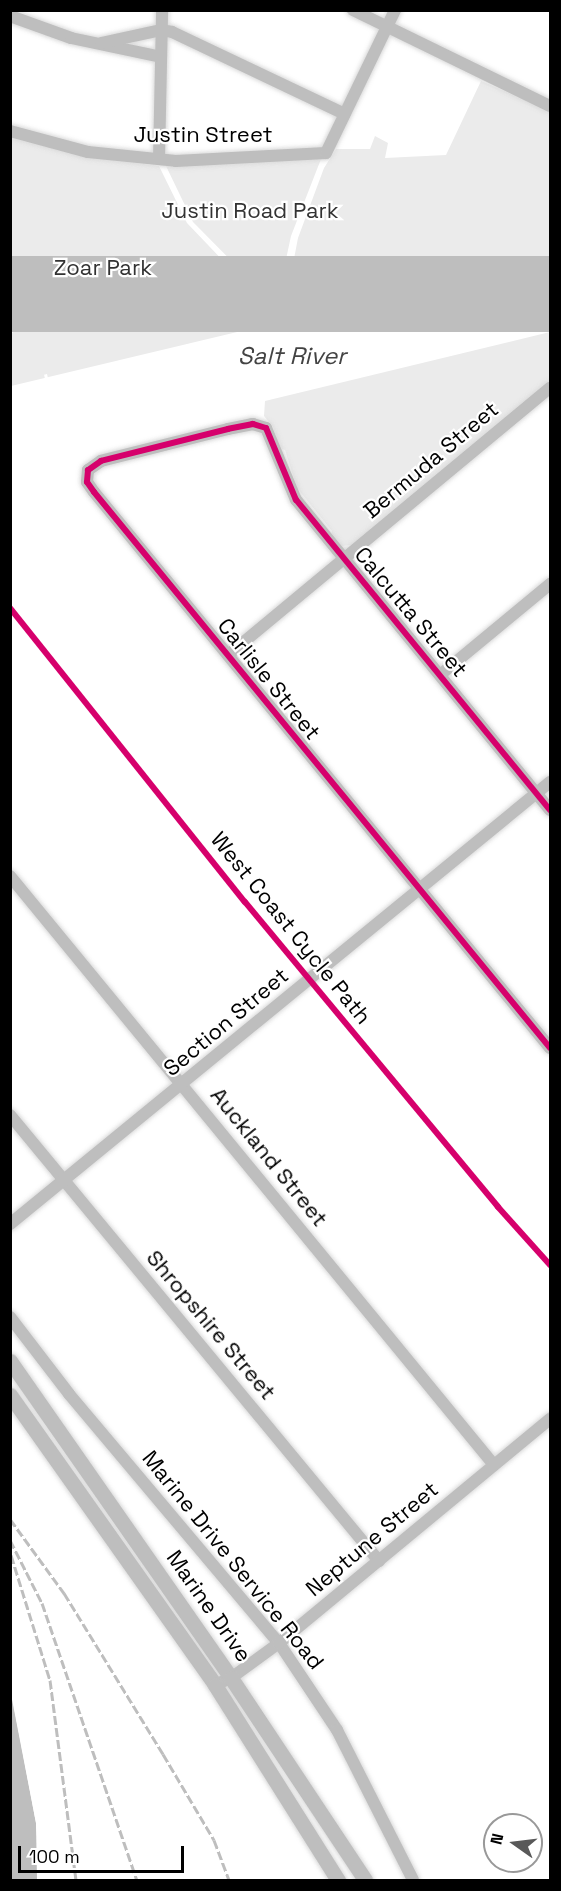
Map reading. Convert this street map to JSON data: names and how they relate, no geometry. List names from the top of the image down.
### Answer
{
  "streets": {
    "main road": ["Marine Drive"],
    "street": [
      "Justin Street",
      "Bermuda Street",
      "Calcutta Street",
      "Carlisle Street",
      "Section Street",
      "Auckland Street",
      "Shropshire Street",
      "Neptune Street",
      "Marine Drive Service Road"
    ],
    "cycle path": ["West Coast Cycle Path"]
  },
  "crossings": [
    ["Bermuda Street", "Calcutta Street"],
    ["Bermuda Street", "Carlisle Street"],
    ["Calcutta Street", "Carlisle Street"],
    ["Calcutta Street", "Section Street"],
    ["Carlisle Street", "Section Street"],
    ["Section Street", "Auckland Street"],
    ["Section Street", "Shropshire Street"],
    ["Auckland Street", "Neptune Street"],
    ["Shropshire Street", "Neptune Street"],
    ["Neptune Street", "Marine Drive Service Road"],
    ["Neptune Street", "Marine Drive"]
  ],
  "water": ["Salt River"],
  "parks": ["Justin Road Park", "Zoar Park"],
  "scale_bar": "100 m",
  "north": "left"
}
